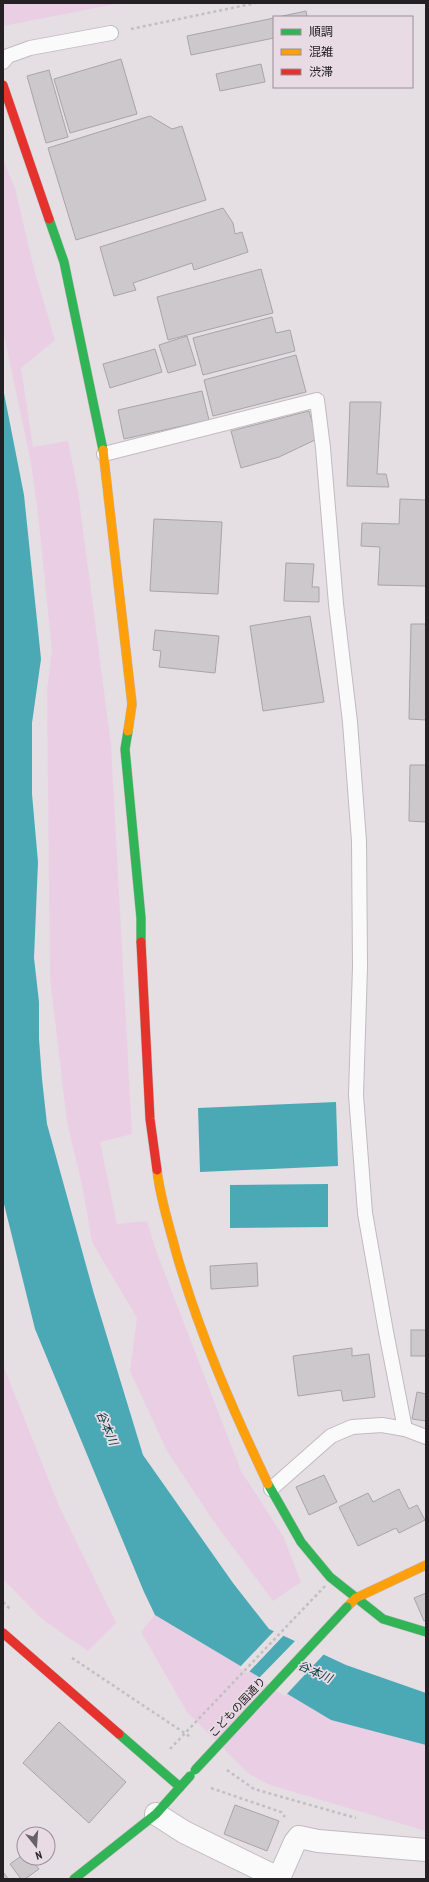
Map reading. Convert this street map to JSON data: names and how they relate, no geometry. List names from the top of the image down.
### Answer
{
  "streets": {
    "street": ["こどもの国通り"]
  },
  "water": ["谷本川"],
  "legend": ["順調", "混雑", "渋滞"],
  "north": "bottom"
}
